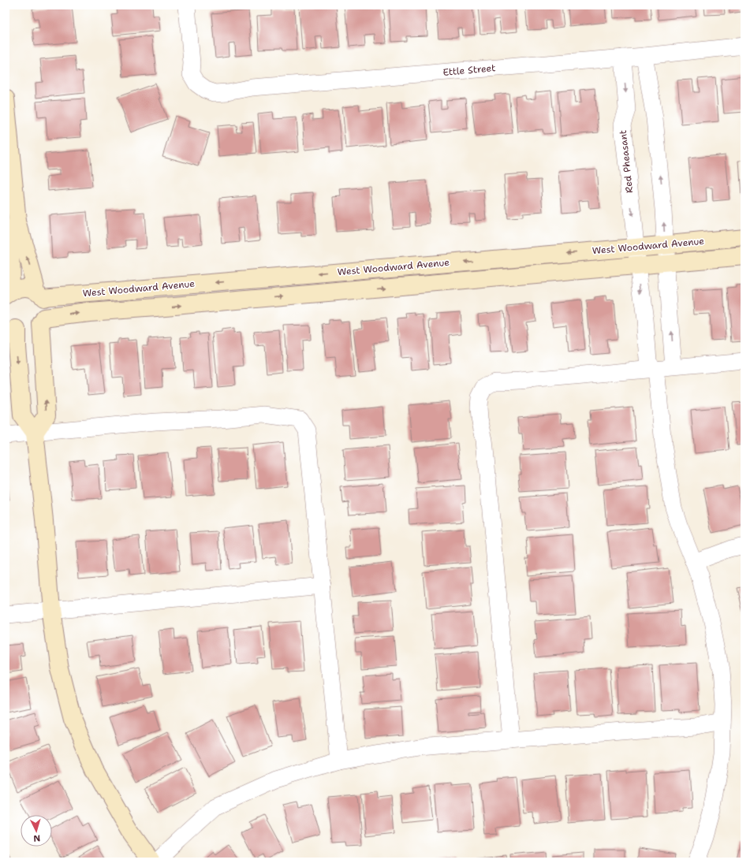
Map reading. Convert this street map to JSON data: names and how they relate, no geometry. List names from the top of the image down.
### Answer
{
  "streets": {
    "street": ["Ettle Street", "Red Pheasant", "West Woodward Avenue"]
  },
  "crossings": [
    ["Ettle Street", "Red Pheasant"],
    ["Red Pheasant", "West Woodward Avenue"]
  ],
  "north": "bottom"
}
